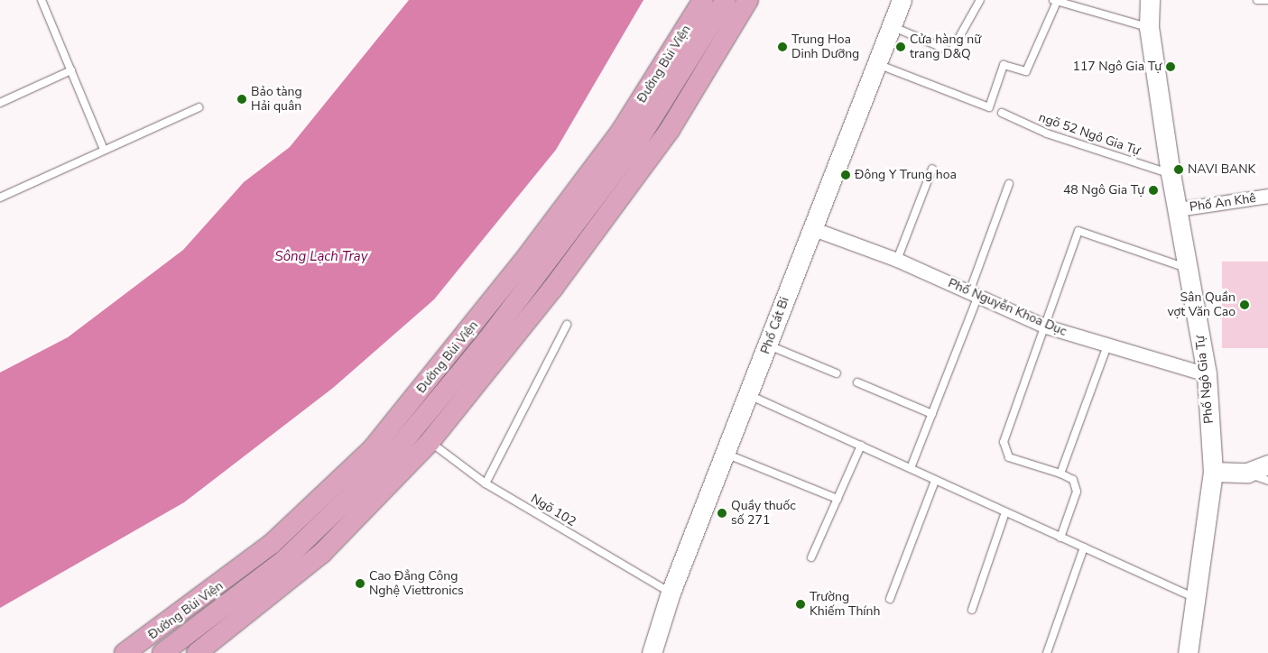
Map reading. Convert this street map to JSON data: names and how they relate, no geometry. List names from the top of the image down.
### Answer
{
  "streets": {
    "main road": ["Đường Bùi Viện"],
    "street": [
      "Phố An Khê",
      "Phố Nguyễn Khoa Dục",
      "Phố Cát Bi",
      "Phố Ngô Gia Tự"
    ],
    "lane": ["ngõ 52 Ngô Gia Tự", "Ngõ 102"]
  },
  "crossings": [
    ["ngõ 52 Ngô Gia Tự", "Phố Ngô Gia Tự"],
    ["Phố An Khê", "Phố Ngô Gia Tự"],
    ["Phố Nguyễn Khoa Dục", "Phố Cát Bi"],
    ["Phố Nguyễn Khoa Dục", "Phố Ngô Gia Tự"],
    ["Phố Cát Bi", "Ngõ 102"]
  ],
  "water": ["Sông Lạch Tray"],
  "places": [
    "Trung Hoa Dinh Dưỡng",
    "Cửa hàng nữ trang D&Q",
    "117 Ngô Gia Tự",
    "Bảo tàng Hải quân",
    "NAVI BANK",
    "Đông Y Trung hoa",
    "48 Ngô Gia Tự",
    "Sân Quần vợt Văn Cao",
    "Quầy thuốc số 271",
    "Cao Đẳng Công Nghệ Viettronics",
    "Trường Khiếm Thính"
  ]
}
